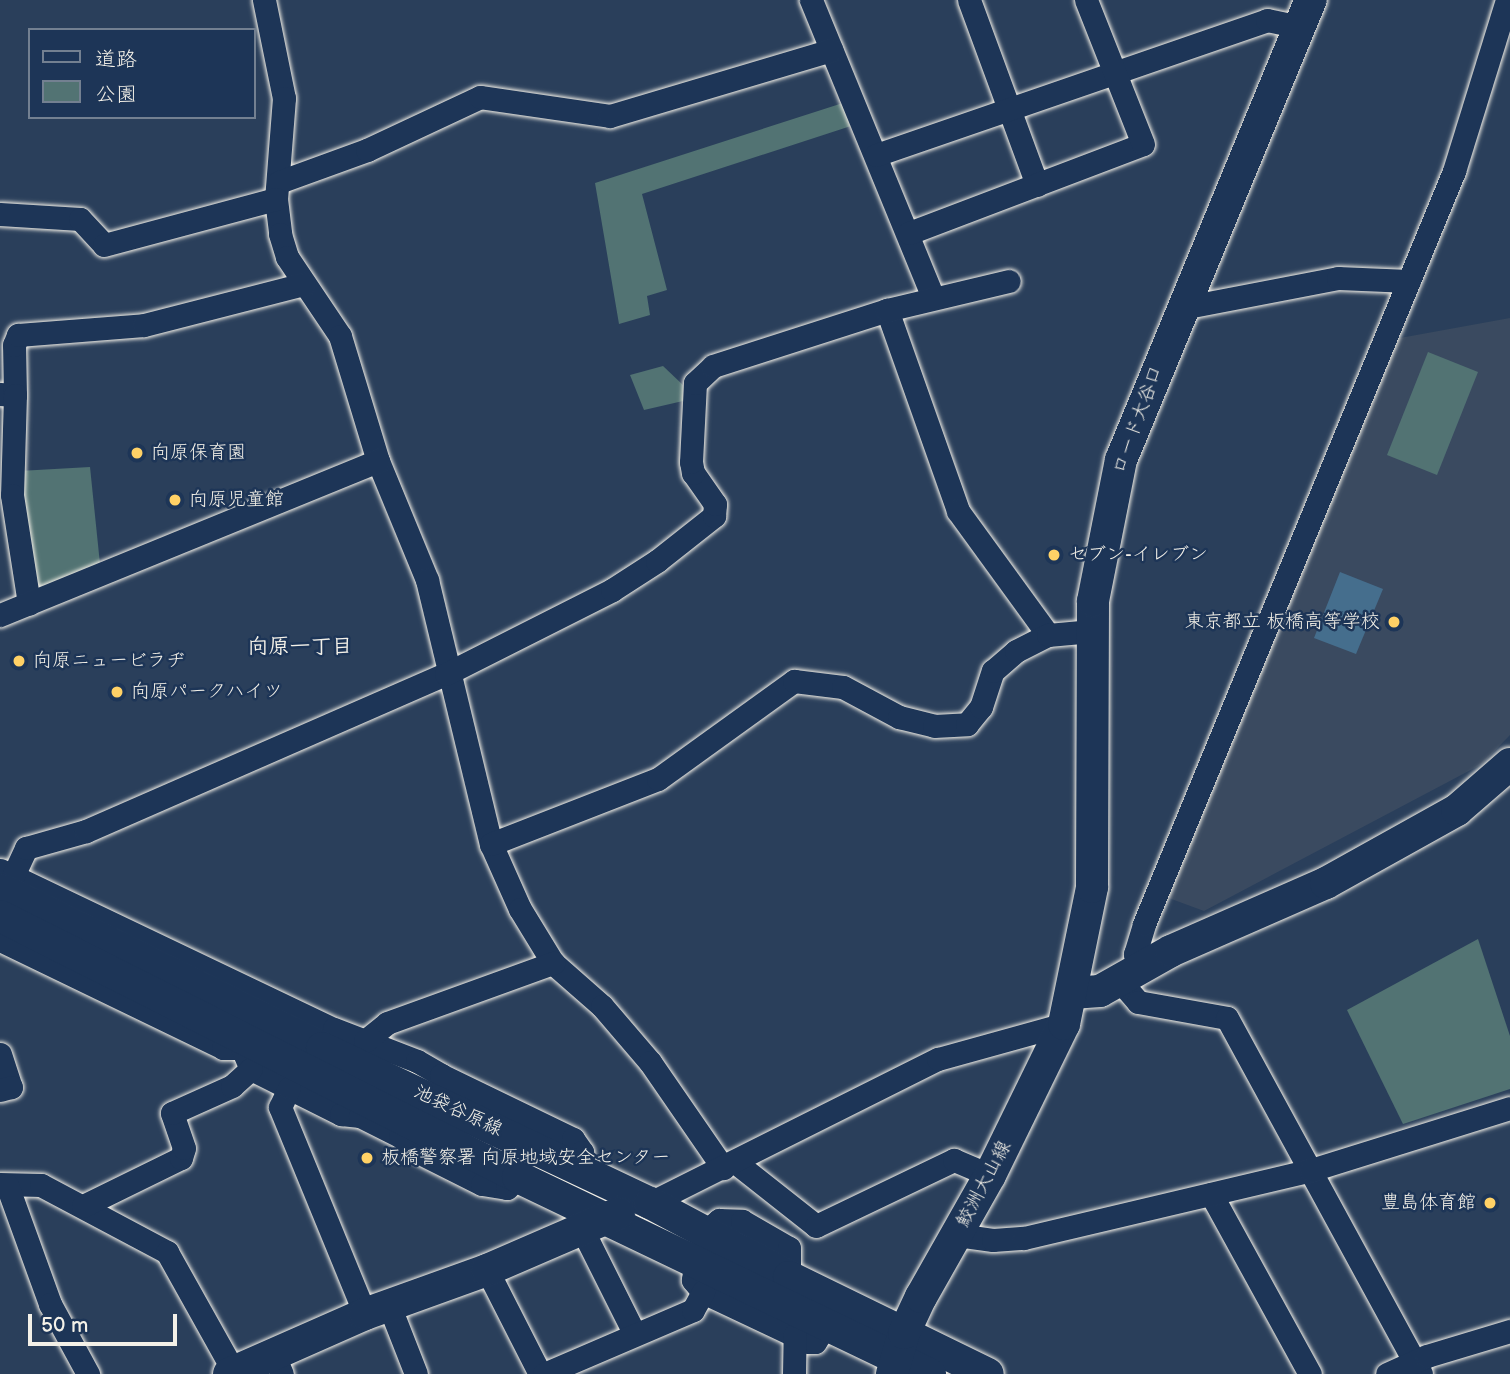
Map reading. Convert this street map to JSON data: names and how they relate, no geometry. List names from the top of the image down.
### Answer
{
  "streets": {
    "main road": ["ロード大谷口", "池袋谷原線", "鮫洲大山線"]
  },
  "crossings": [
    ["ロード大谷口", "鮫洲大山線"],
    ["池袋谷原線", "鮫洲大山線"]
  ],
  "districts": ["向原一丁目"],
  "places": [
    "向原保育園",
    "向原児童館",
    "セブン-イレブン",
    "東京都立 板橋高等学校",
    "向原ニュービラヂ",
    "向原パークハイツ",
    "板橋警察署 向原地域安全センター",
    "豊島体育館"
  ],
  "legend": ["道路", "公園"],
  "scale_bar": "50 m"
}
